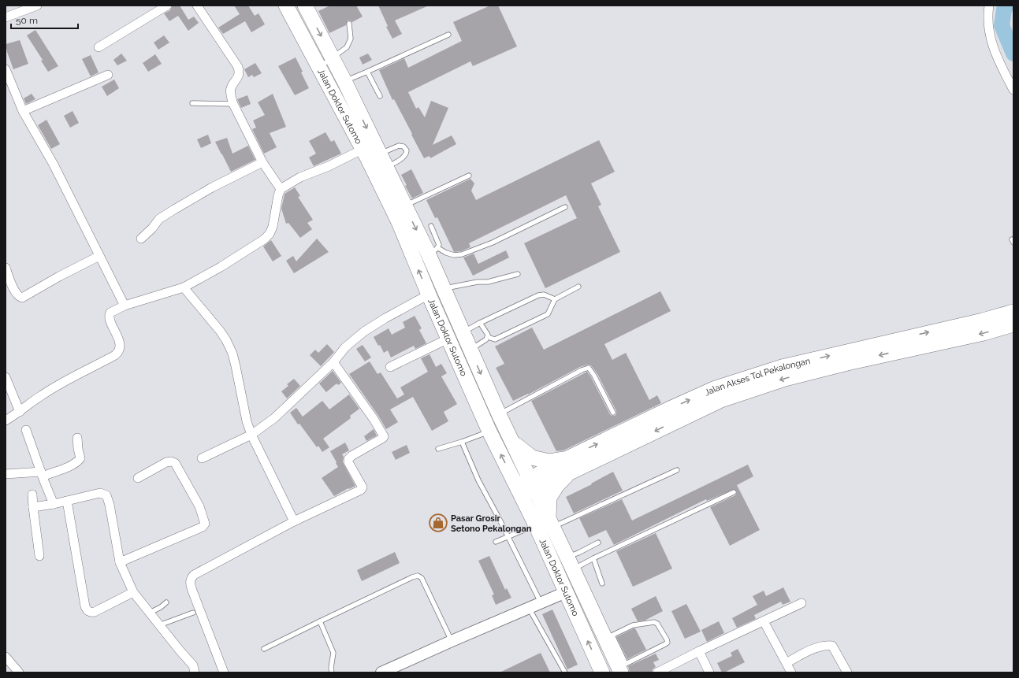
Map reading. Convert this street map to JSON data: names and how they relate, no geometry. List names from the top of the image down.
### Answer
{
  "streets": {
    "highway": ["Jalan Doktor Sutomo", "Jalan Akses Tol Pekalongan"]
  },
  "crossings": [
    ["Jalan Doktor Sutomo", "Jalan Akses Tol Pekalongan"]
  ],
  "places": {
    "shop": ["Pasar Grosir Setono Pekalongan"]
  },
  "scale_bar": "50 m"
}
